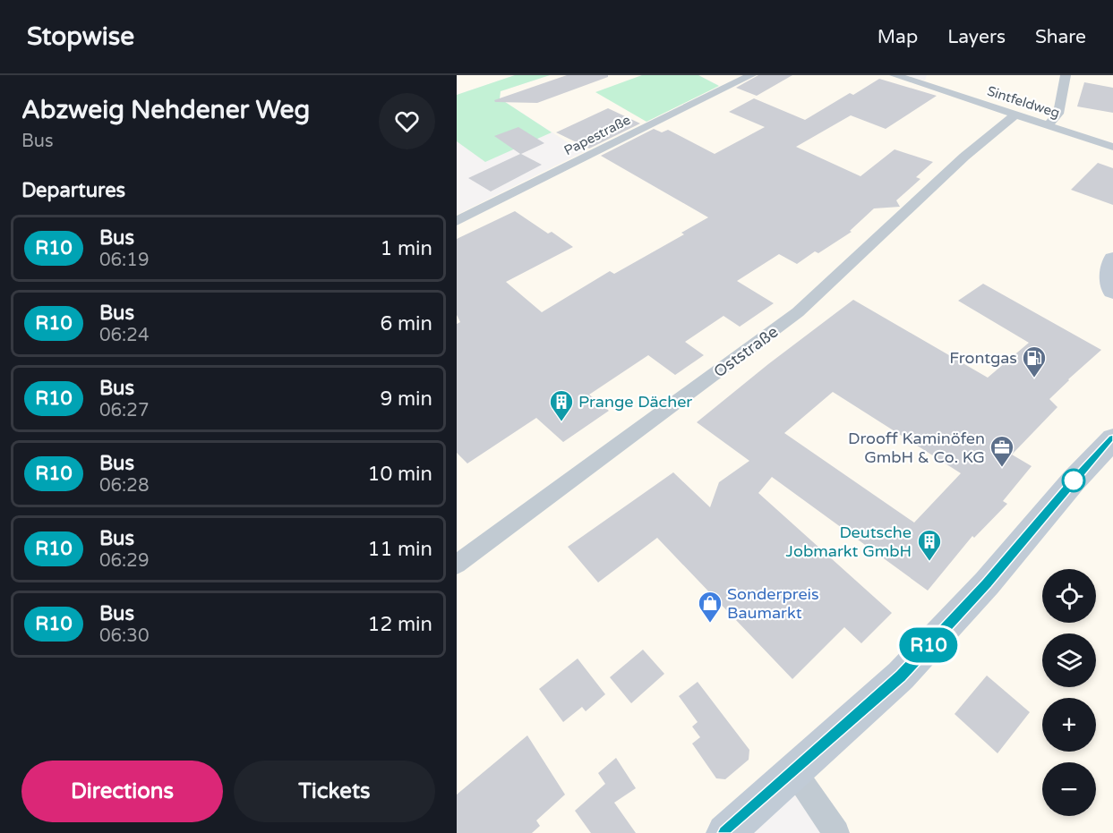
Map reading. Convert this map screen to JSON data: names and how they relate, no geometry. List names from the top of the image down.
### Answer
{
  "streets": {
    "street": ["Sintfeldweg", "Papestraße", "Oststraße"]
  },
  "crossings": [
    ["Sintfeldweg", "Oststraße"]
  ],
  "places": {
    "fuel station": ["Frontgas"],
    "building": ["Prange Dächer", "Deutsche Jobmarkt GmbH"],
    "office": ["Drooff Kaminöfen GmbH & Co. KG"],
    "shop": ["Sonderpreis Baumarkt"]
  },
  "lines": ["bus line R10"],
  "page": {
    "header": "Stopwise",
    "nav": ["Map", "Layers", "Share"],
    "heading": [
      ["Abzweig Nehdener Weg", "Bus"],
      "Departures"
    ],
    "on_map": "R10",
    "list": [
      {
        "mark": "R10",
        "name": "Bus",
        "note": "06:19",
        "value": "1 min"
      },
      {
        "mark": "R10",
        "name": "Bus",
        "note": "06:24",
        "value": "6 min"
      },
      {
        "mark": "R10",
        "name": "Bus",
        "note": "06:27",
        "value": "9 min"
      },
      {
        "mark": "R10",
        "name": "Bus",
        "note": "06:28",
        "value": "10 min"
      },
      {
        "mark": "R10",
        "name": "Bus",
        "note": "06:29",
        "value": "11 min"
      },
      {
        "mark": "R10",
        "name": "Bus",
        "note": "06:30",
        "value": "12 min"
      }
    ],
    "map_buttons": ["+", "−"],
    "buttons": ["Directions", "Tickets"]
  }
}
